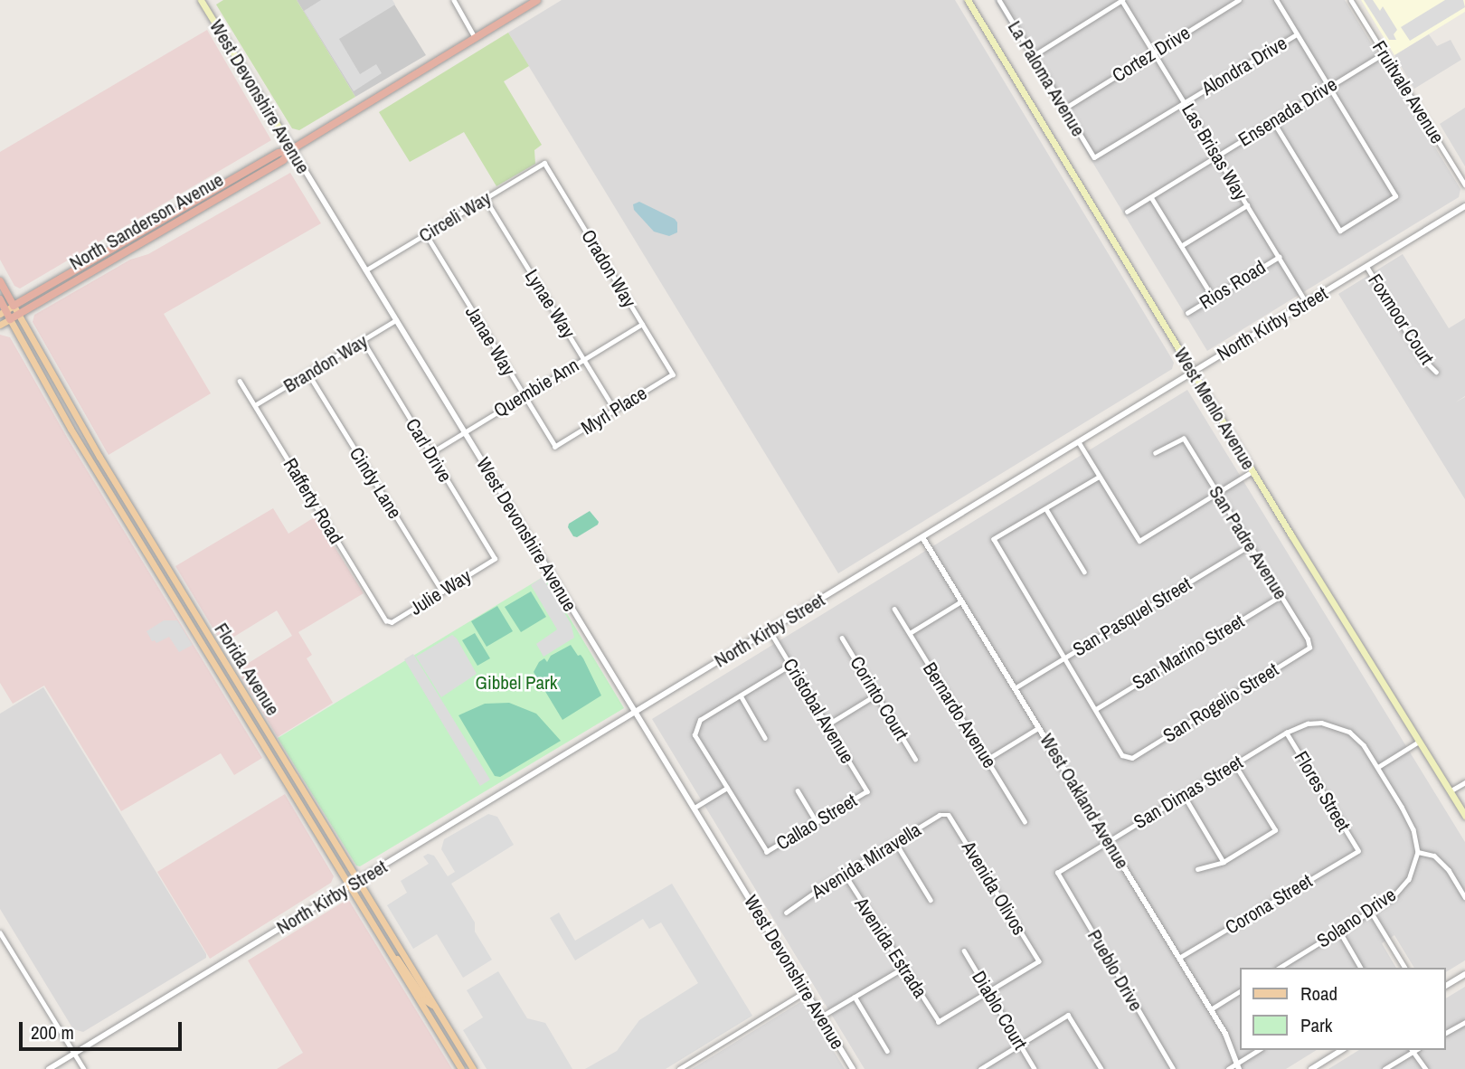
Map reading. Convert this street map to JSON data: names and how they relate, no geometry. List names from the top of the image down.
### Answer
{
  "streets": {
    "highway": ["North Sanderson Avenue", "Florida Avenue"],
    "main road": ["West Devonshire Avenue", "West Menlo Avenue"],
    "street": [
      "Cortez Drive",
      "Alondra Drive",
      "La Paloma Avenue",
      "Fruitvale Avenue",
      "Ensenada Drive",
      "Las Brisas Way",
      "Circeli Way",
      "Oradon Way",
      "Rios Road",
      "Lynae Way",
      "Foxmoor Court",
      "North Kirby Street",
      "Janae Way",
      "Brandon Way",
      "Quembie Ann",
      "Myrl Place",
      "Carl Drive",
      "Cindy Lane",
      "Rafferty Road",
      "San Padre Avenue",
      "Julie Way",
      "San Pasquel Street",
      "San Marino Street",
      "Corinto Court",
      "San Rogelio Street",
      "Cristobal Avenue",
      "Bernardo Avenue",
      "Flores Street",
      "San Dimas Street",
      "West Oakland Avenue",
      "Callao Street",
      "Avenida Miravella",
      "Avenida Olivos",
      "Corona Street",
      "Solano Drive",
      "Avenida Estrada",
      "Pueblo Drive",
      "Diablo Court"
    ]
  },
  "crossings": [
    ["Cortez Drive", "La Paloma Avenue"],
    ["Cortez Drive", "Las Brisas Way"],
    ["Alondra Drive", "La Paloma Avenue"],
    ["Alondra Drive", "Las Brisas Way"],
    ["Fruitvale Avenue", "Ensenada Drive"],
    ["West Devonshire Avenue", "Circeli Way"],
    ["West Devonshire Avenue", "North Sanderson Avenue"],
    ["West Devonshire Avenue", "North Kirby Street"],
    ["West Devonshire Avenue", "Brandon Way"],
    ["West Devonshire Avenue", "Quembie Ann"],
    ["Ensenada Drive", "Las Brisas Way"],
    ["Las Brisas Way", "Rios Road"],
    ["Las Brisas Way", "North Kirby Street"],
    ["Circeli Way", "Oradon Way"],
    ["Circeli Way", "Lynae Way"],
    ["Circeli Way", "Janae Way"],
    ["North Sanderson Avenue", "Florida Avenue"],
    ["Oradon Way", "Quembie Ann"],
    ["Oradon Way", "Myrl Place"],
    ["Lynae Way", "Quembie Ann"],
    ["Lynae Way", "Myrl Place"],
    ["Foxmoor Court", "North Kirby Street"],
    ["North Kirby Street", "West Menlo Avenue"],
    ["North Kirby Street", "Florida Avenue"],
    ["North Kirby Street", "Cristobal Avenue"],
    ["North Kirby Street", "West Oakland Avenue"],
    ["Janae Way", "Quembie Ann"],
    ["Janae Way", "Myrl Place"],
    ["Brandon Way", "Carl Drive"],
    ["Brandon Way", "Cindy Lane"],
    ["Brandon Way", "Rafferty Road"],
    ["Quembie Ann", "Carl Drive"],
    ["Carl Drive", "Julie Way"],
    ["Cindy Lane", "Julie Way"],
    ["Rafferty Road", "Julie Way"],
    ["San Padre Avenue", "San Pasquel Street"],
    ["San Padre Avenue", "San Marino Street"],
    ["San Padre Avenue", "San Rogelio Street"],
    ["San Pasquel Street", "West Oakland Avenue"],
    ["San Marino Street", "San Rogelio Street"],
    ["Cristobal Avenue", "Callao Street"],
    ["Flores Street", "San Dimas Street"],
    ["Flores Street", "Corona Street"],
    ["San Dimas Street", "West Oakland Avenue"],
    ["San Dimas Street", "Solano Drive"],
    ["San Dimas Street", "Pueblo Drive"],
    ["West Oakland Avenue", "Corona Street"],
    ["Avenida Miravella", "Avenida Olivos"],
    ["Avenida Miravella", "Avenida Estrada"],
    ["Avenida Olivos", "Avenida Estrada"],
    ["Avenida Olivos", "Diablo Court"],
    ["Avenida Estrada", "Diablo Court"]
  ],
  "parks": ["Gibbel Park"],
  "legend": ["Road", "Park"],
  "scale_bar": "200 m"
}
